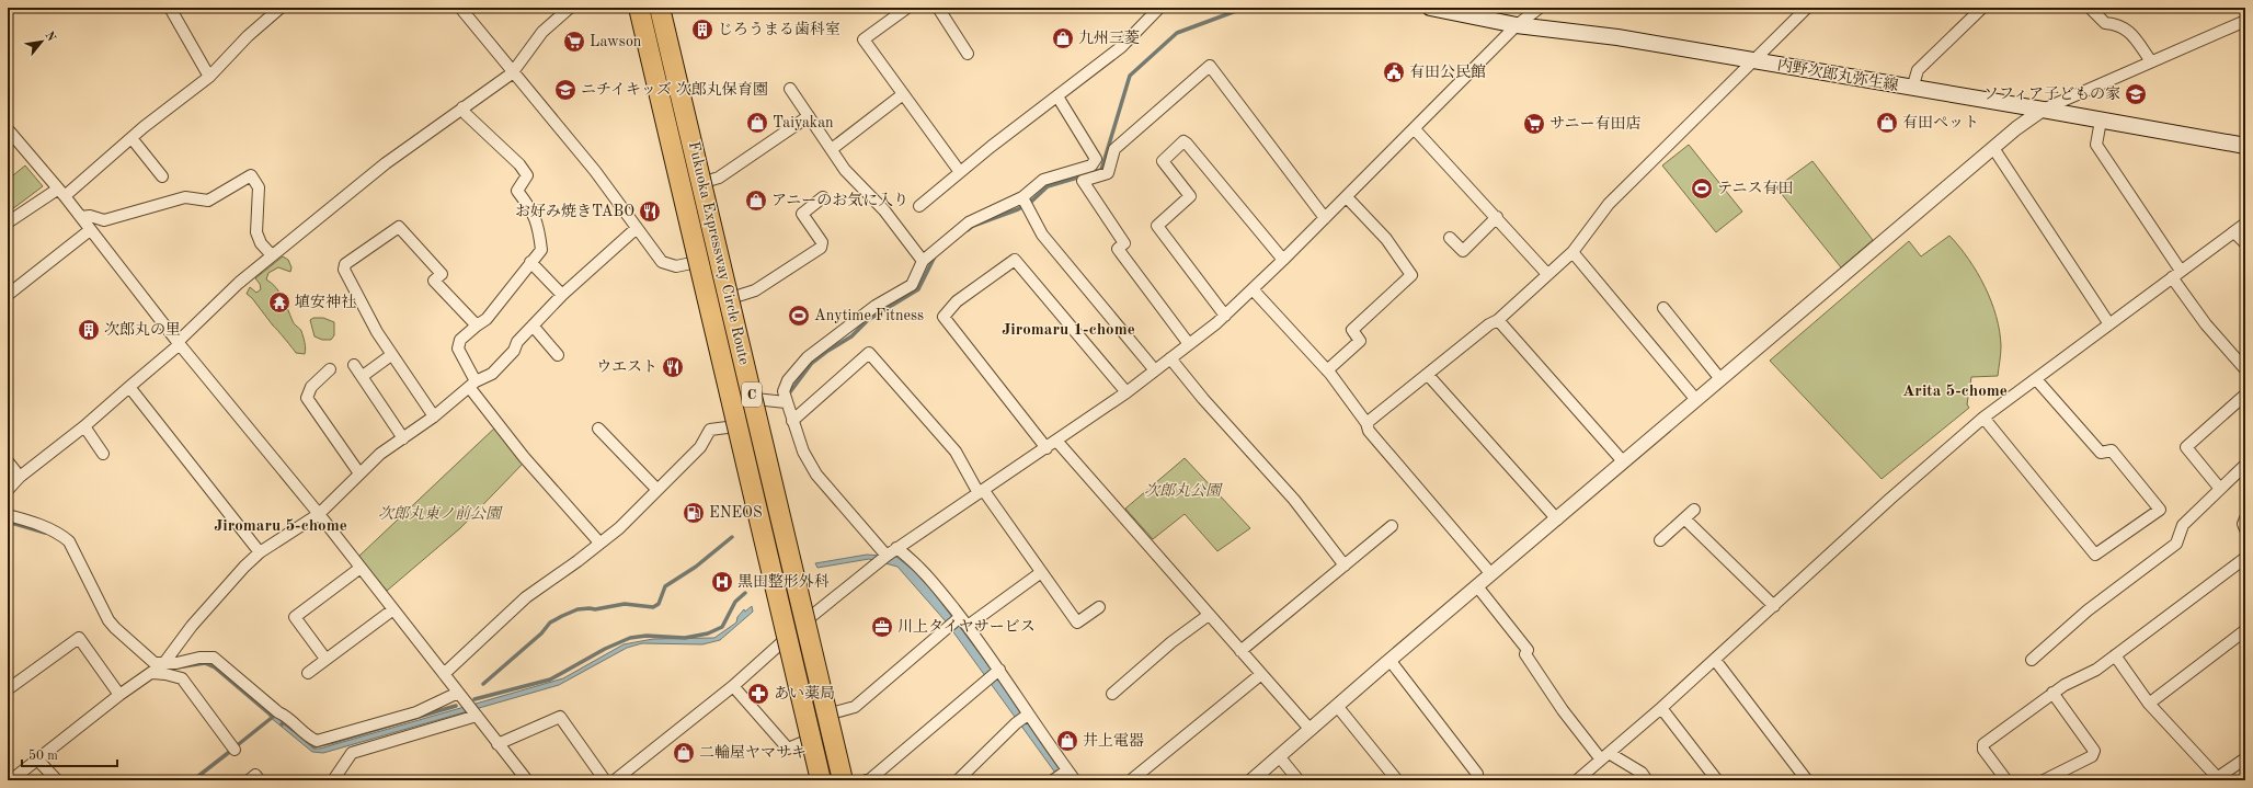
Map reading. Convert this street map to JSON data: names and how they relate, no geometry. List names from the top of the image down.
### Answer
{
  "streets": {
    "highway": ["Fukuoka Expressway Circle Route", "C"],
    "main road": ["内野次郎丸弥生線"]
  },
  "districts": ["Jiromaru 1-chome", "Arita 5-chome", "Jiromaru 5-chome"],
  "parks": ["次郎丸公園", "次郎丸東ノ前公園"],
  "places": {
    "building": ["じろうまる歯科室", "次郎丸の里"],
    "shop": [
      "九州三菱",
      "Taiyakan",
      "有田ペット",
      "アニーのお気に入り",
      "井上電器",
      "二輪屋ヤマサキ"
    ],
    "supermarket": ["Lawson", "サニー有田店"],
    "public building": ["有田公民館"],
    "school or university": ["ニチイキッズ 次郎丸保育園", "ソフィア子どもの家"],
    "sports": ["テニス有田", "Anytime Fitness"],
    "restaurant": ["お好み焼きTABO", "ウエスト"],
    "temple": ["埴安神社"],
    "fuel station": ["ENEOS"],
    "hospital": ["黒田整形外科"],
    "office": ["川上タイヤサービス"],
    "pharmacy": ["あい薬局"]
  },
  "scale_bar": "50 m",
  "north": "top right"
}
